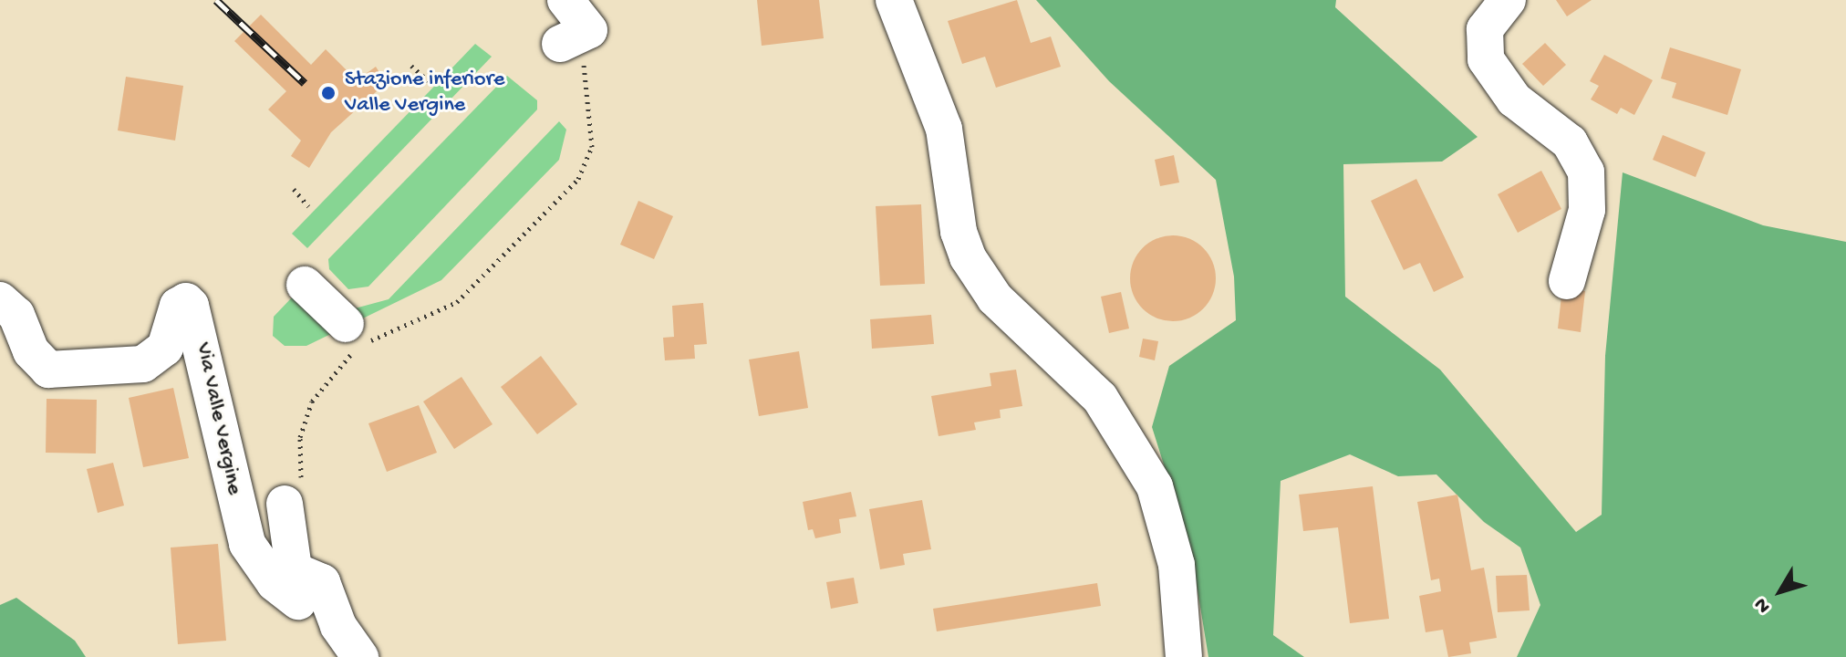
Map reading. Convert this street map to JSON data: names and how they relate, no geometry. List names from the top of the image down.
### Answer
{
  "streets": {
    "street": ["Via Valle Vergine"]
  },
  "places": ["Stazione inferiore Valle Vergine"],
  "north": "bottom left"
}
